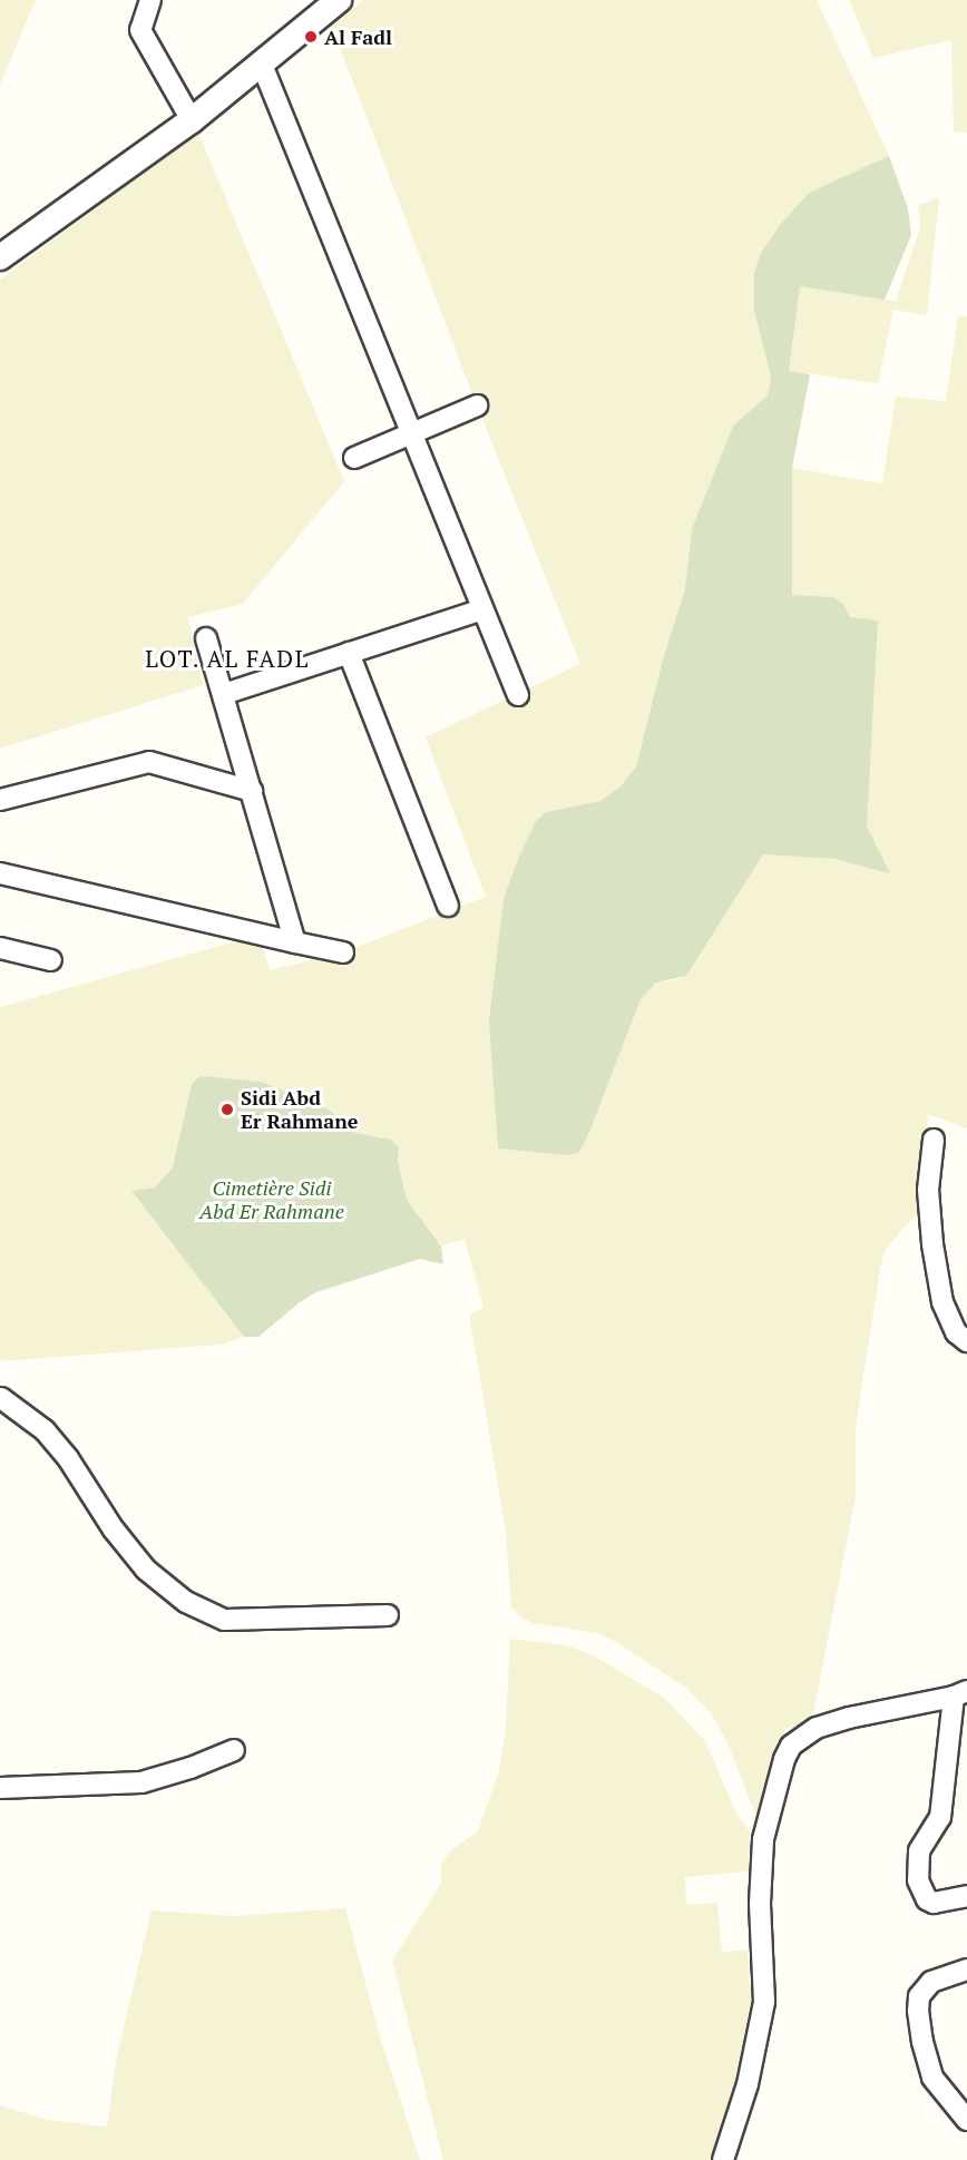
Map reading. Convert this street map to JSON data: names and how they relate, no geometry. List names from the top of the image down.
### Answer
{
  "districts": ["LOT. AL FADL"],
  "parks": ["Cimetière Sidi Abd Er Rahmane"],
  "places": ["Al Fadl", "Sidi Abd Er Rahmane"]
}
